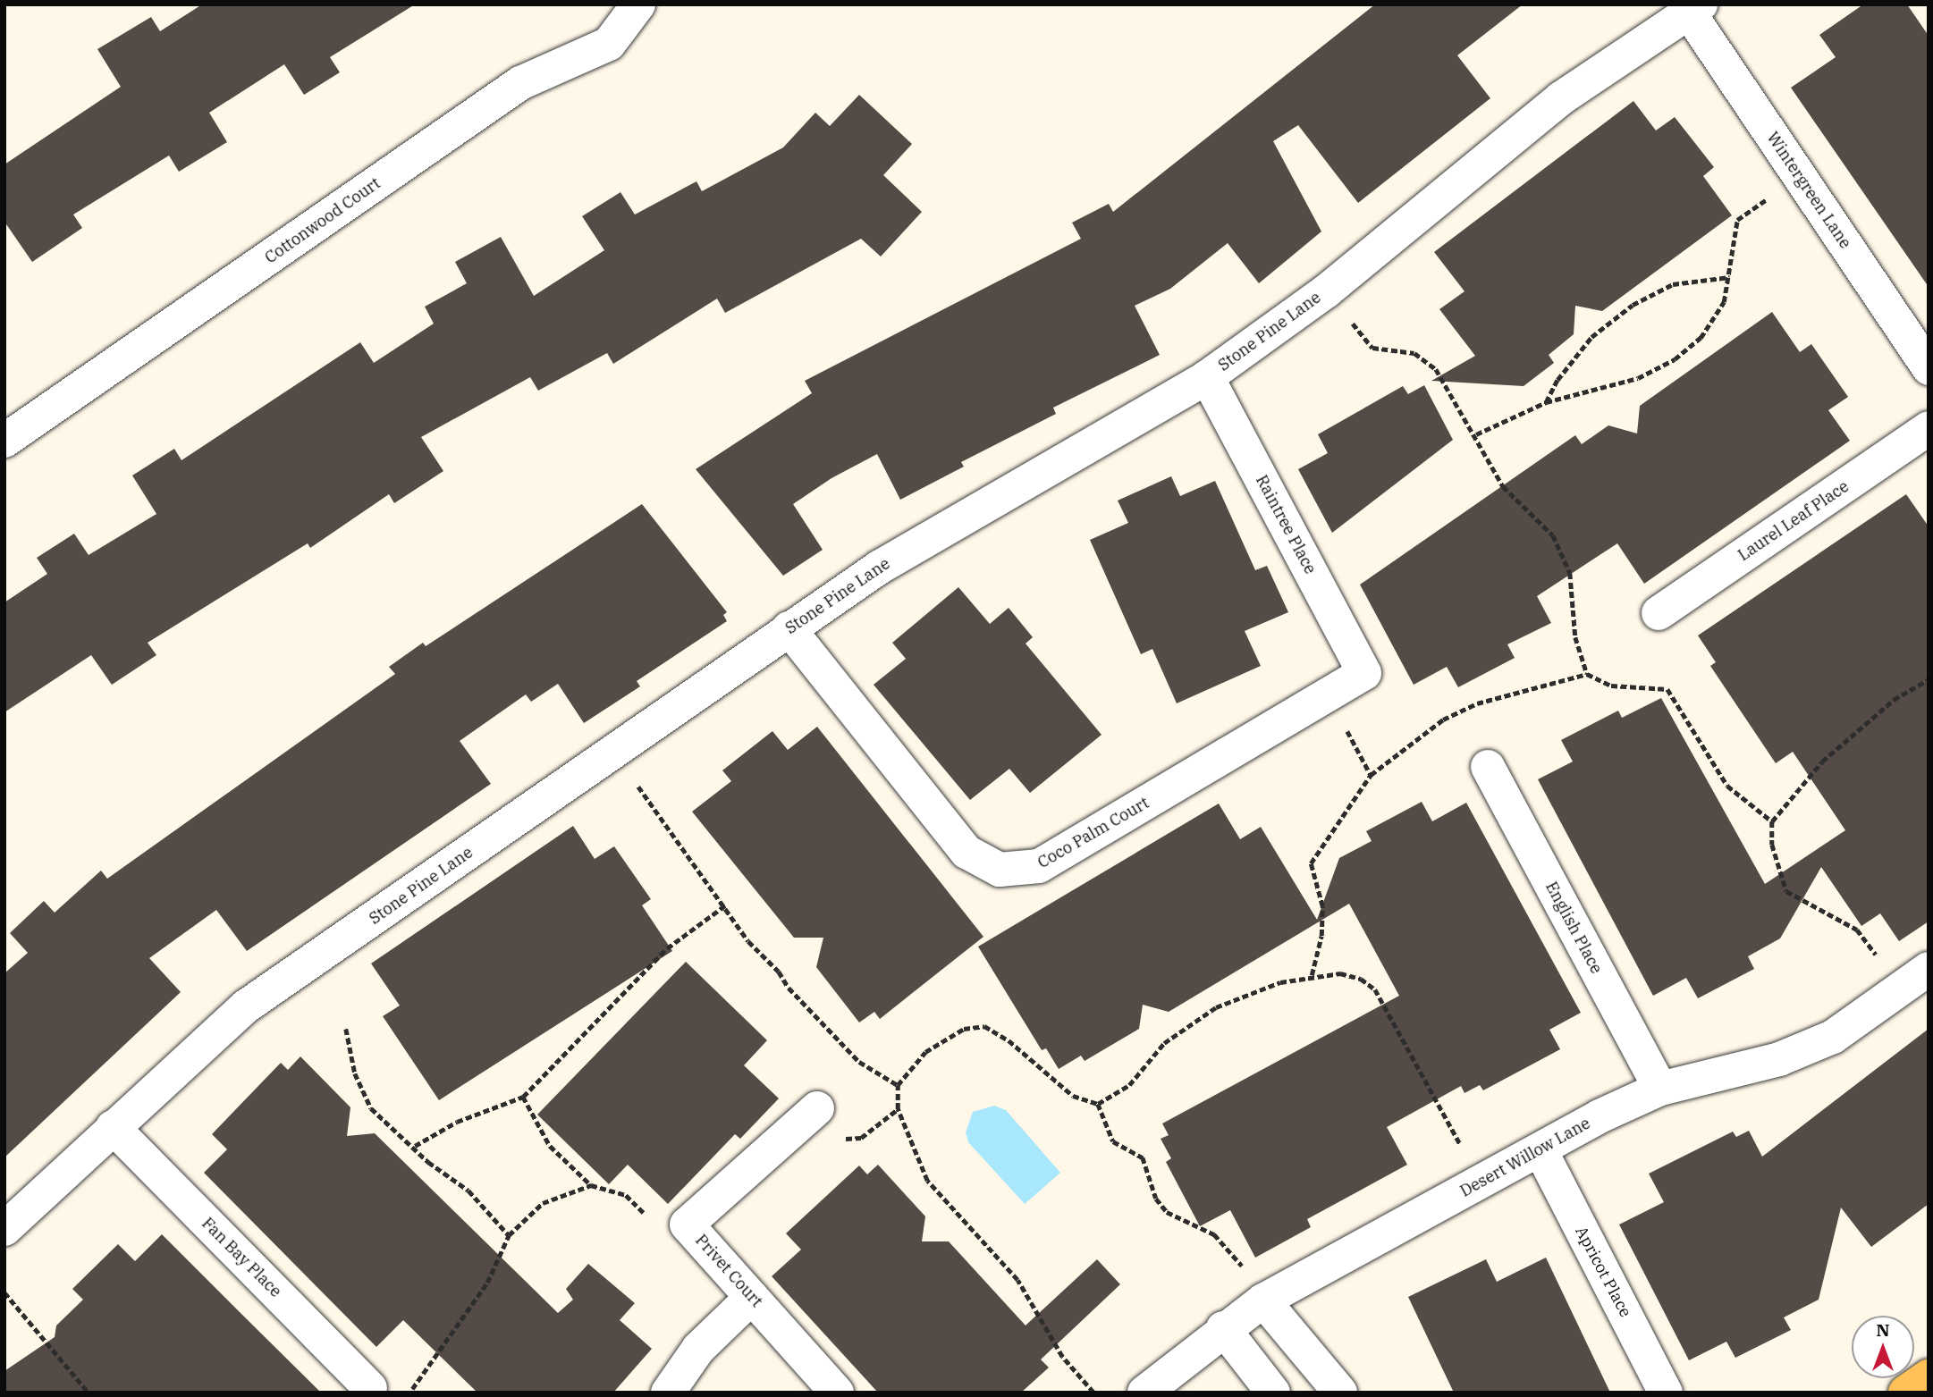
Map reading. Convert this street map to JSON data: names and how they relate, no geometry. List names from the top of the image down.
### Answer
{
  "streets": {
    "street": [
      "Wintergreen Lane",
      "Cottonwood Court",
      "Stone Pine Lane",
      "Laurel Leaf Place",
      "Raintree Place",
      "Coco Palm Court",
      "English Place",
      "Desert Willow Lane",
      "Fan Bay Place",
      "Privet Court",
      "Apricot Place"
    ]
  },
  "crossings": [
    ["Wintergreen Lane", "Stone Pine Lane"],
    ["Stone Pine Lane", "Raintree Place"],
    ["Stone Pine Lane", "Coco Palm Court"],
    ["Stone Pine Lane", "Fan Bay Place"],
    ["Raintree Place", "Coco Palm Court"],
    ["English Place", "Desert Willow Lane"],
    ["Desert Willow Lane", "Apricot Place"]
  ],
  "north": "top"
}
